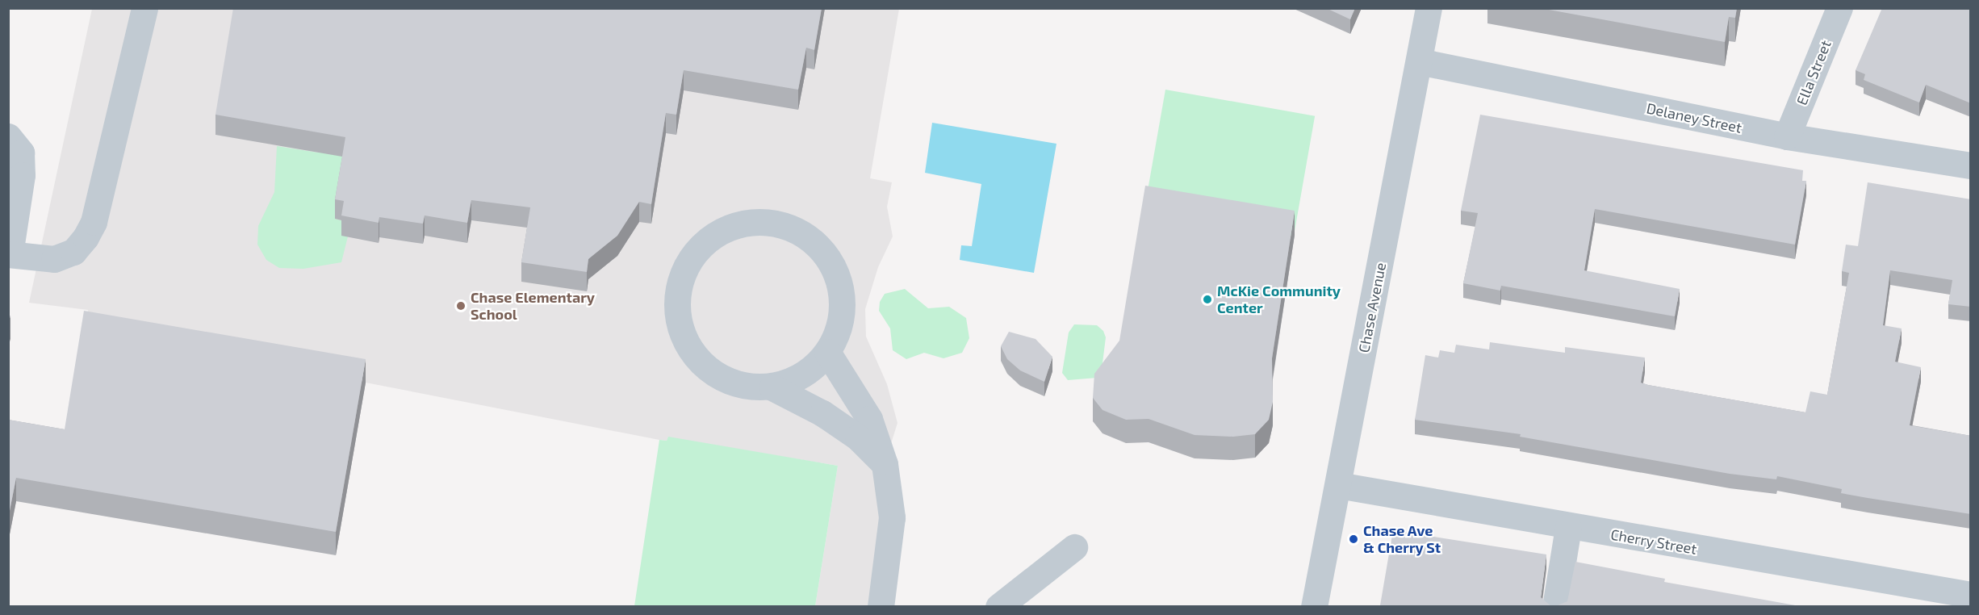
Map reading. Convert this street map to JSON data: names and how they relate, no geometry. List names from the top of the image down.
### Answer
{
  "streets": {
    "street": [
      "Ella Street",
      "Delaney Street",
      "Chase Avenue",
      "Cherry Street"
    ]
  },
  "crossings": [
    ["Ella Street", "Delaney Street"],
    ["Delaney Street", "Chase Avenue"],
    ["Chase Avenue", "Cherry Street"]
  ],
  "places": ["McKie Community Center", "Chase Elementary School", "Chase Ave & Cherry St"]
}
